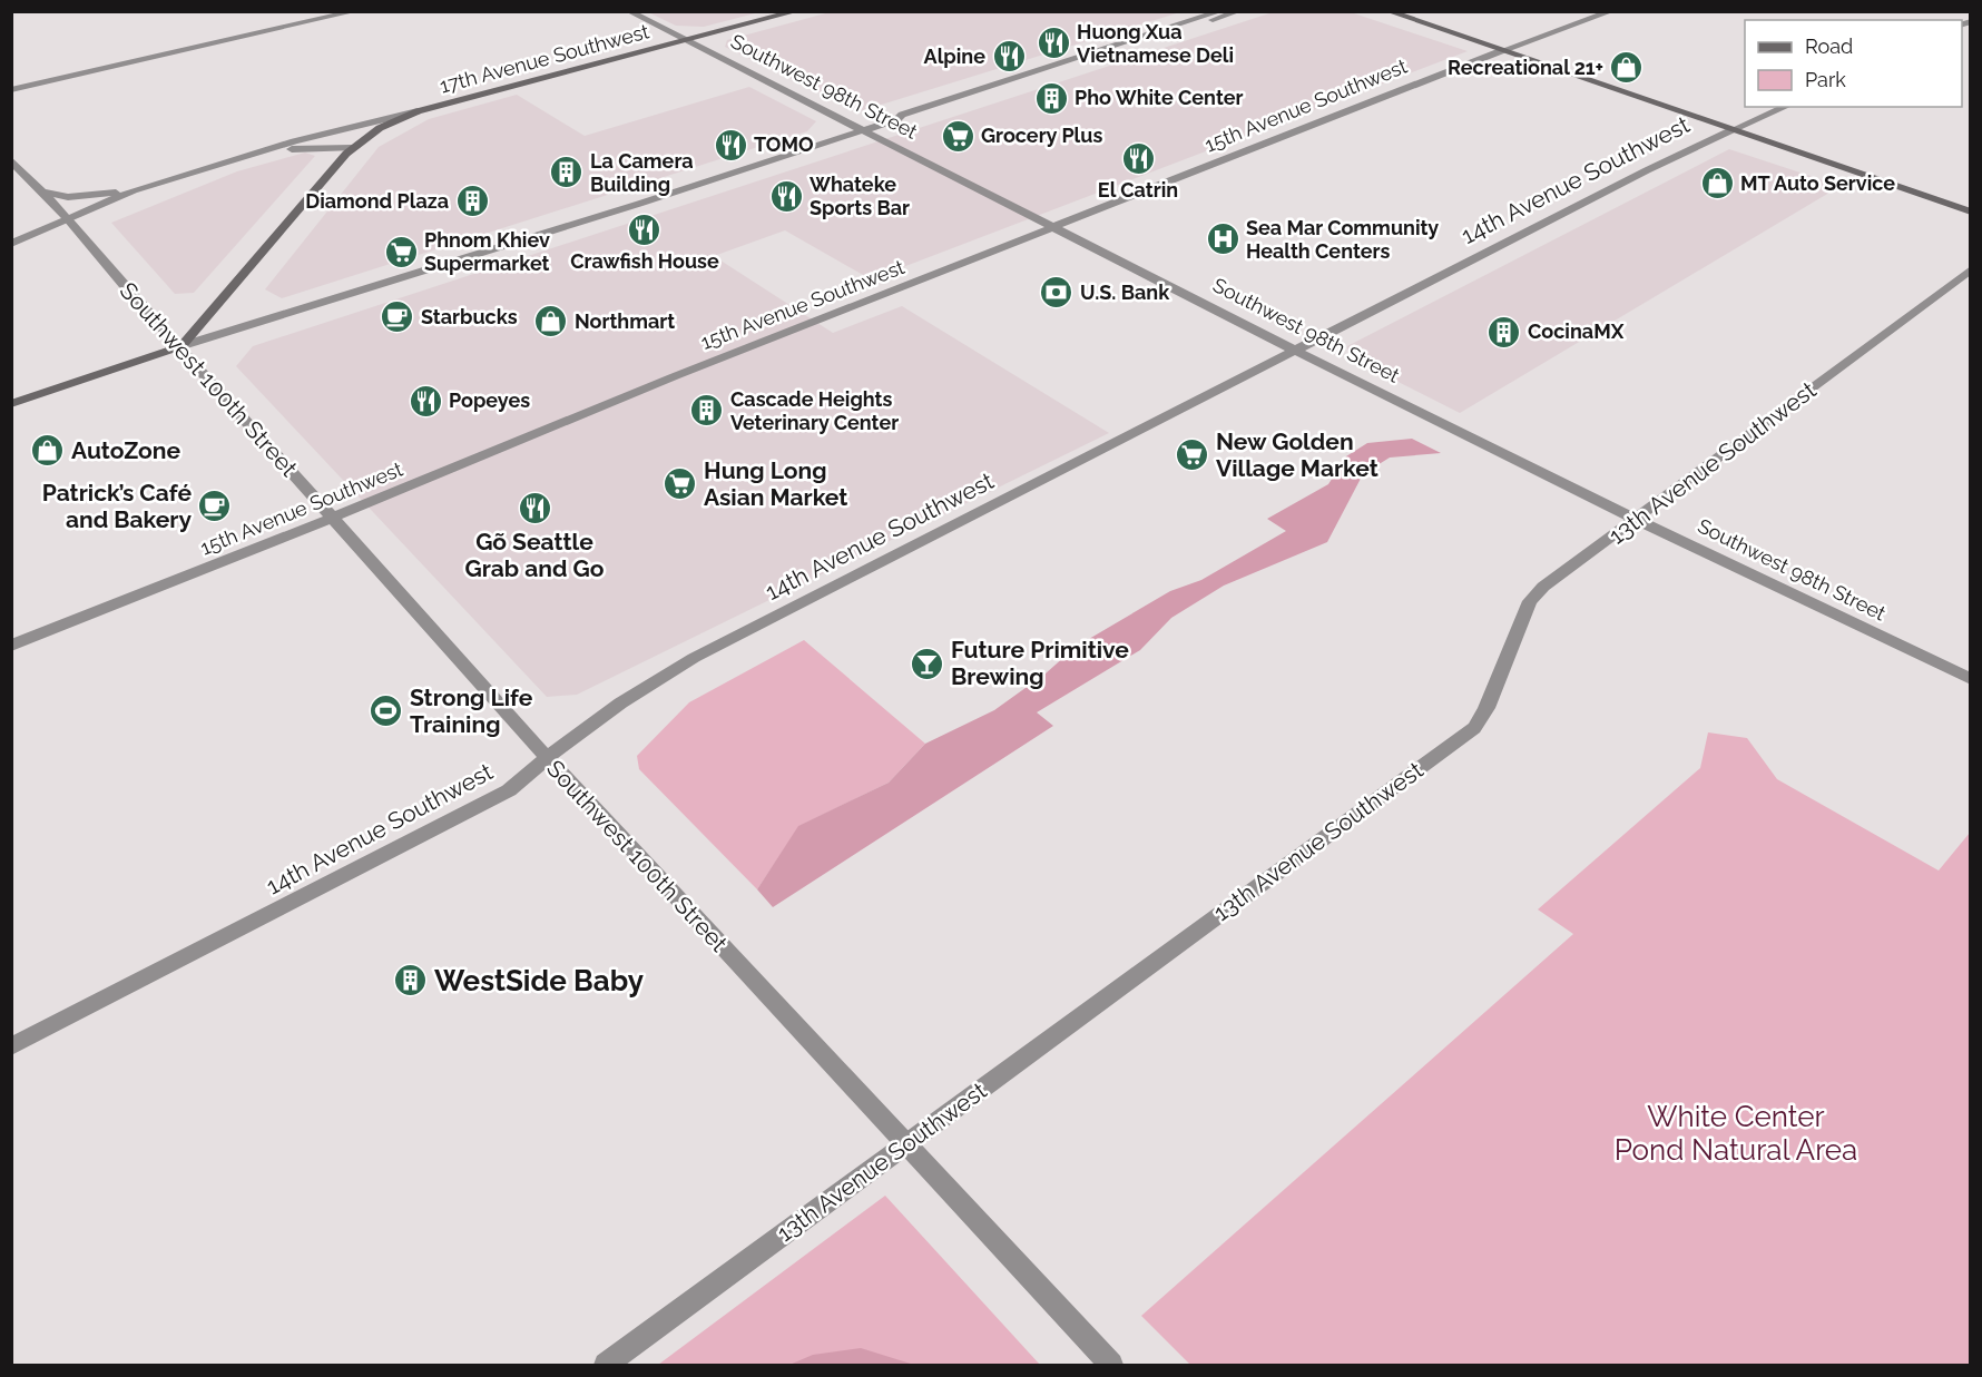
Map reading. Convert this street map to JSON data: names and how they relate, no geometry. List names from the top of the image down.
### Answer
{
  "streets": {
    "main road": ["17th Avenue Southwest"],
    "street": [
      "Southwest 98th Street",
      "15th Avenue Southwest",
      "14th Avenue Southwest",
      "Southwest 100th Street",
      "13th Avenue Southwest"
    ]
  },
  "crossings": [
    ["17th Avenue Southwest", "Southwest 98th Street"],
    ["17th Avenue Southwest", "Southwest 100th Street"],
    ["Southwest 98th Street", "15th Avenue Southwest"],
    ["Southwest 98th Street", "14th Avenue Southwest"],
    ["Southwest 98th Street", "13th Avenue Southwest"],
    ["15th Avenue Southwest", "Southwest 100th Street"],
    ["14th Avenue Southwest", "Southwest 100th Street"],
    ["Southwest 100th Street", "13th Avenue Southwest"]
  ],
  "parks": ["White Center Pond Natural Area"],
  "places": {
    "restaurant": [
      "Huong Xua Vietnamese Deli",
      "Alpine",
      "TOMO",
      "El Catrin",
      "Whateke Sports Bar",
      "Crawfish House",
      "Popeyes",
      "Gõ Seattle Grab and Go"
    ],
    "shop": [
      "Recreational 21+",
      "MT Auto Service",
      "Northmart",
      "AutoZone"
    ],
    "building": [
      "Pho White Center",
      "La Camera Building",
      "Diamond Plaza",
      "CocinaMX",
      "Cascade Heights Veterinary Center",
      "WestSide Baby"
    ],
    "supermarket": [
      "Grocery Plus",
      "Phnom Khiev Supermarket",
      "New Golden Village Market",
      "Hung Long Asian Market"
    ],
    "hospital": ["Sea Mar Community Health Centers"],
    "bank": ["U.S. Bank"],
    "cafe": ["Starbucks", "Patrick’s Café and Bakery"],
    "bar": ["Future Primitive Brewing"],
    "sports": ["Strong Life Training"]
  },
  "legend": ["Road", "Park"]
}
